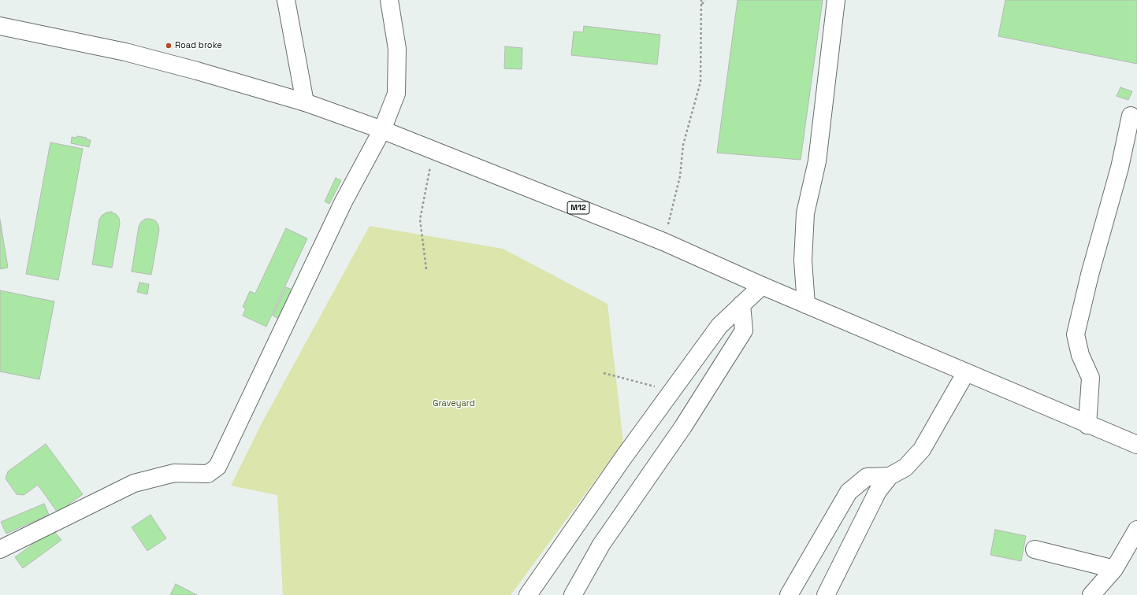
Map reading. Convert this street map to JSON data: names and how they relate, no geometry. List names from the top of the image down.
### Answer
{
  "streets": {
    "main road": ["M12"]
  },
  "parks": ["Graveyard"],
  "places": ["Road broke"]
}
